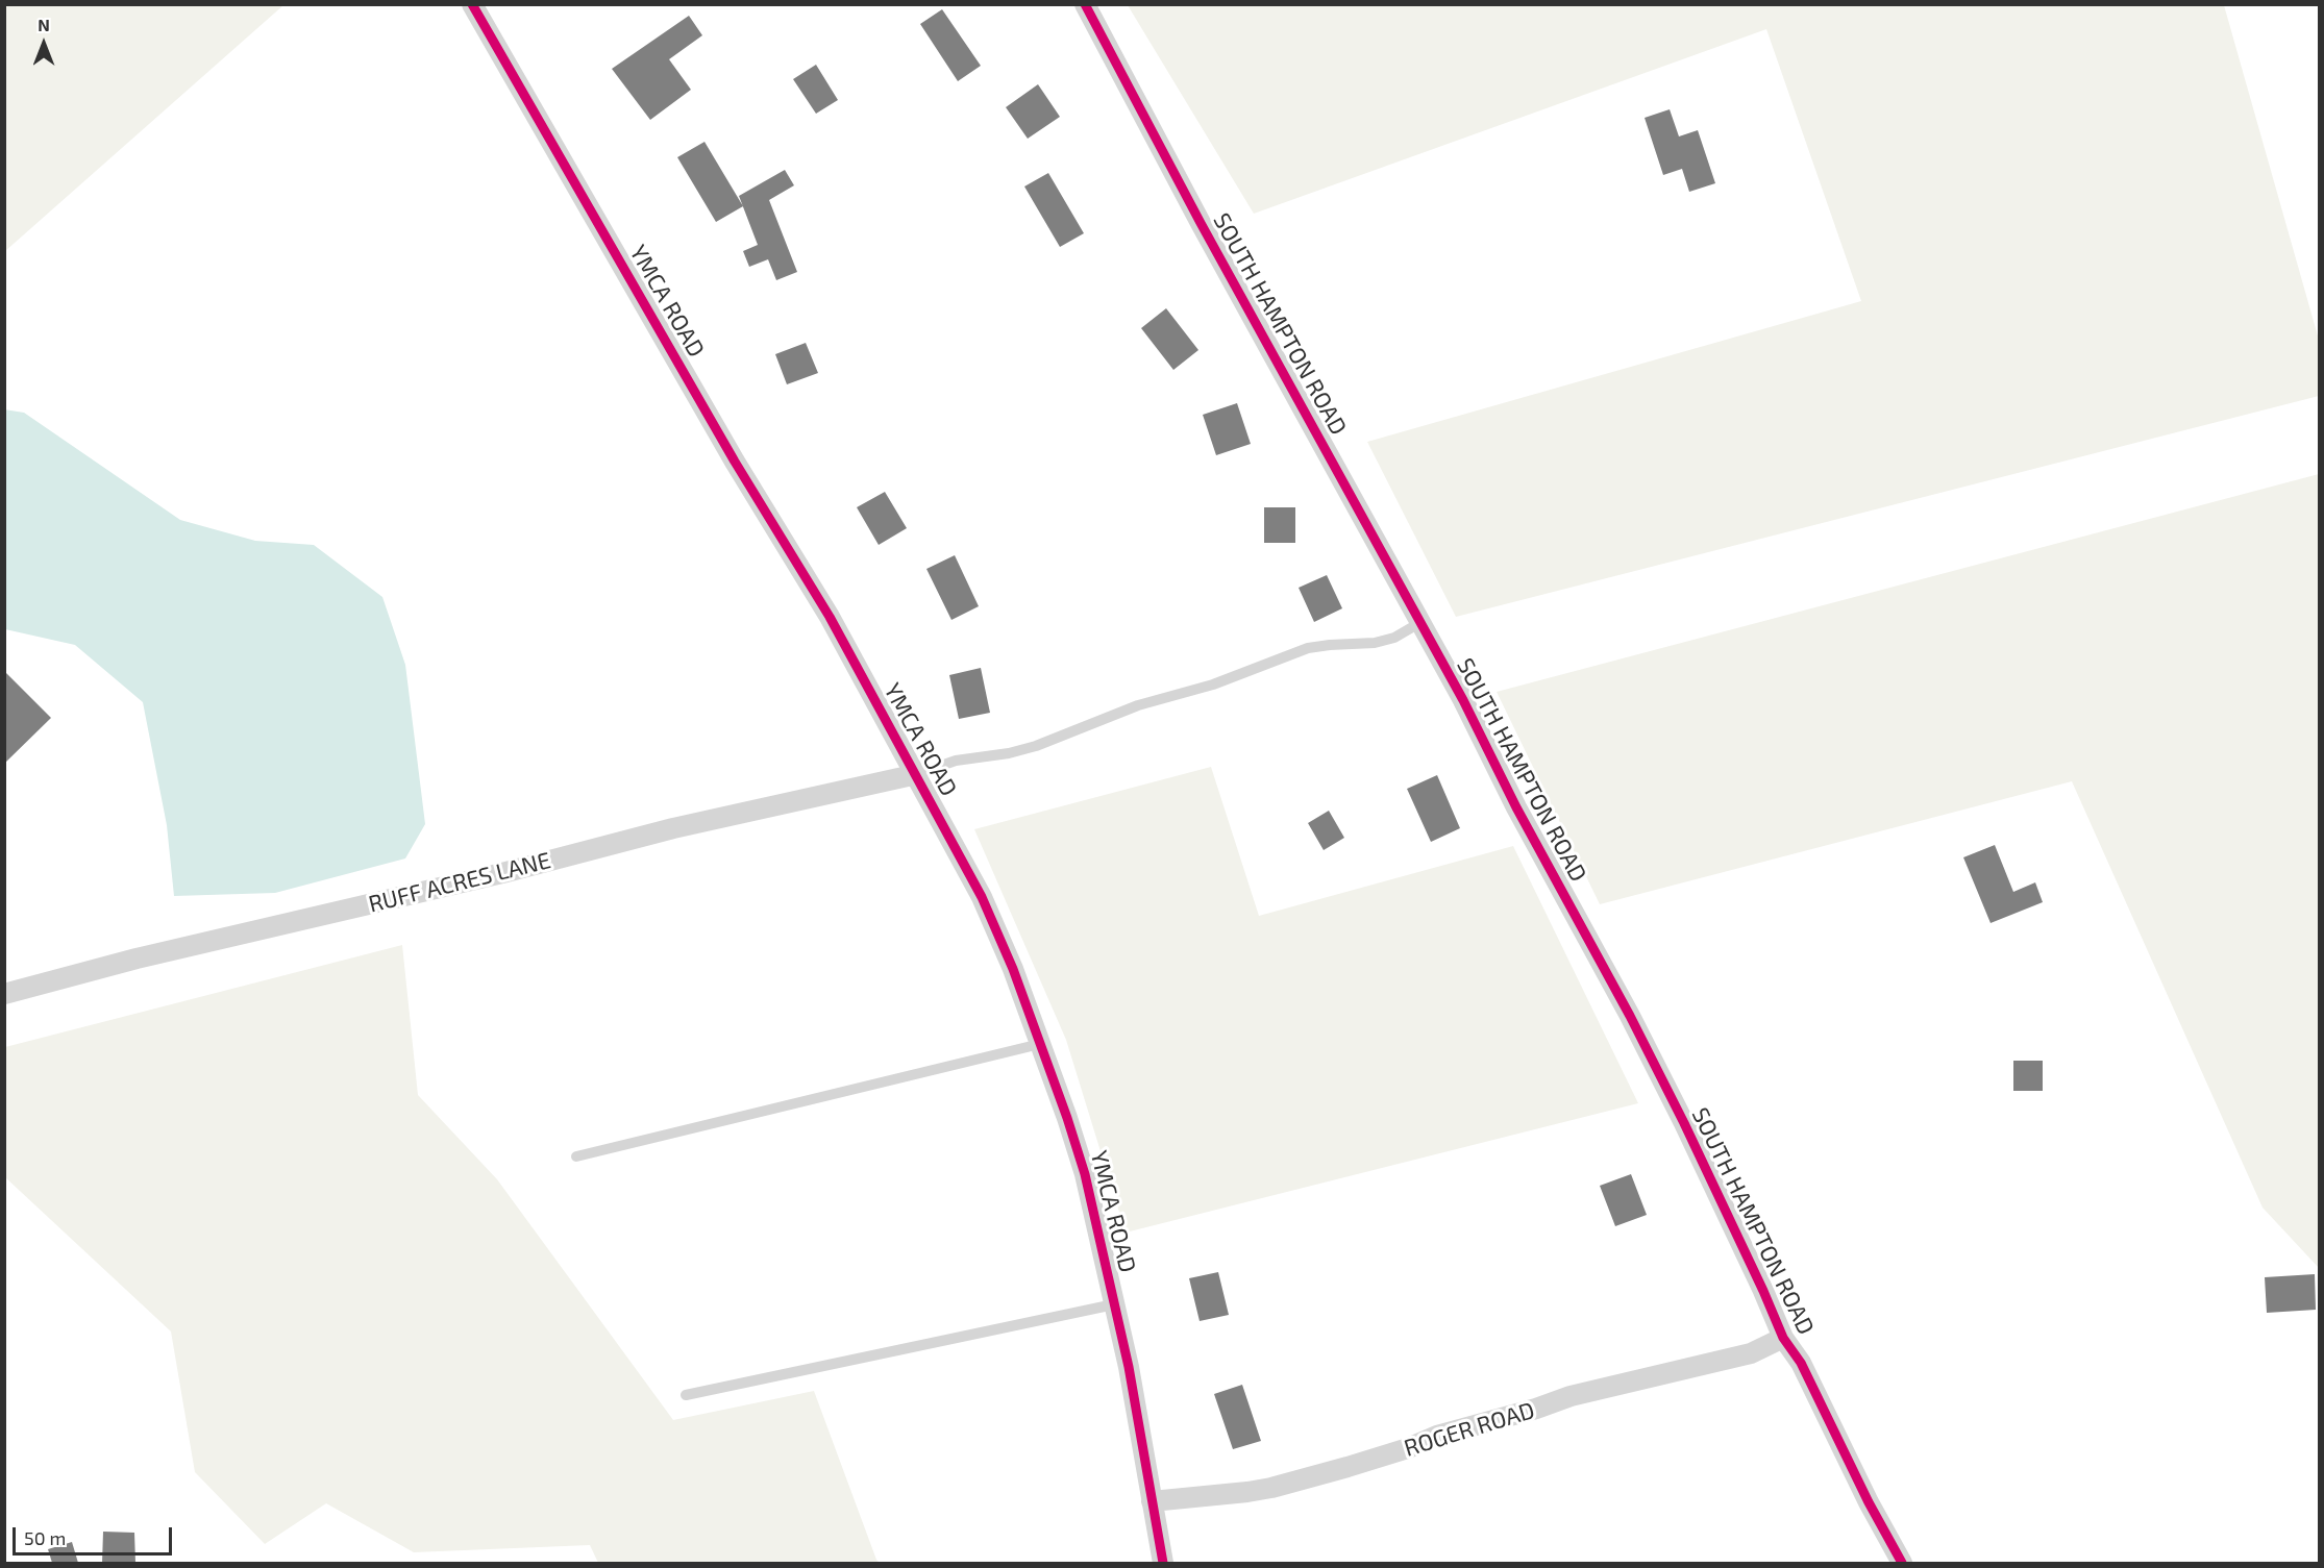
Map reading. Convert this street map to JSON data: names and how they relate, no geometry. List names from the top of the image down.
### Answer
{
  "streets": {
    "street": [
      "YMCA ROAD",
      "SOUTH HAMPTON ROAD",
      "RUFF ACRES LANE",
      "ROGER ROAD"
    ]
  },
  "crossings": [
    ["YMCA ROAD", "RUFF ACRES LANE"],
    ["YMCA ROAD", "ROGER ROAD"],
    ["SOUTH HAMPTON ROAD", "ROGER ROAD"]
  ],
  "scale_bar": "50 m",
  "north": "top"
}
